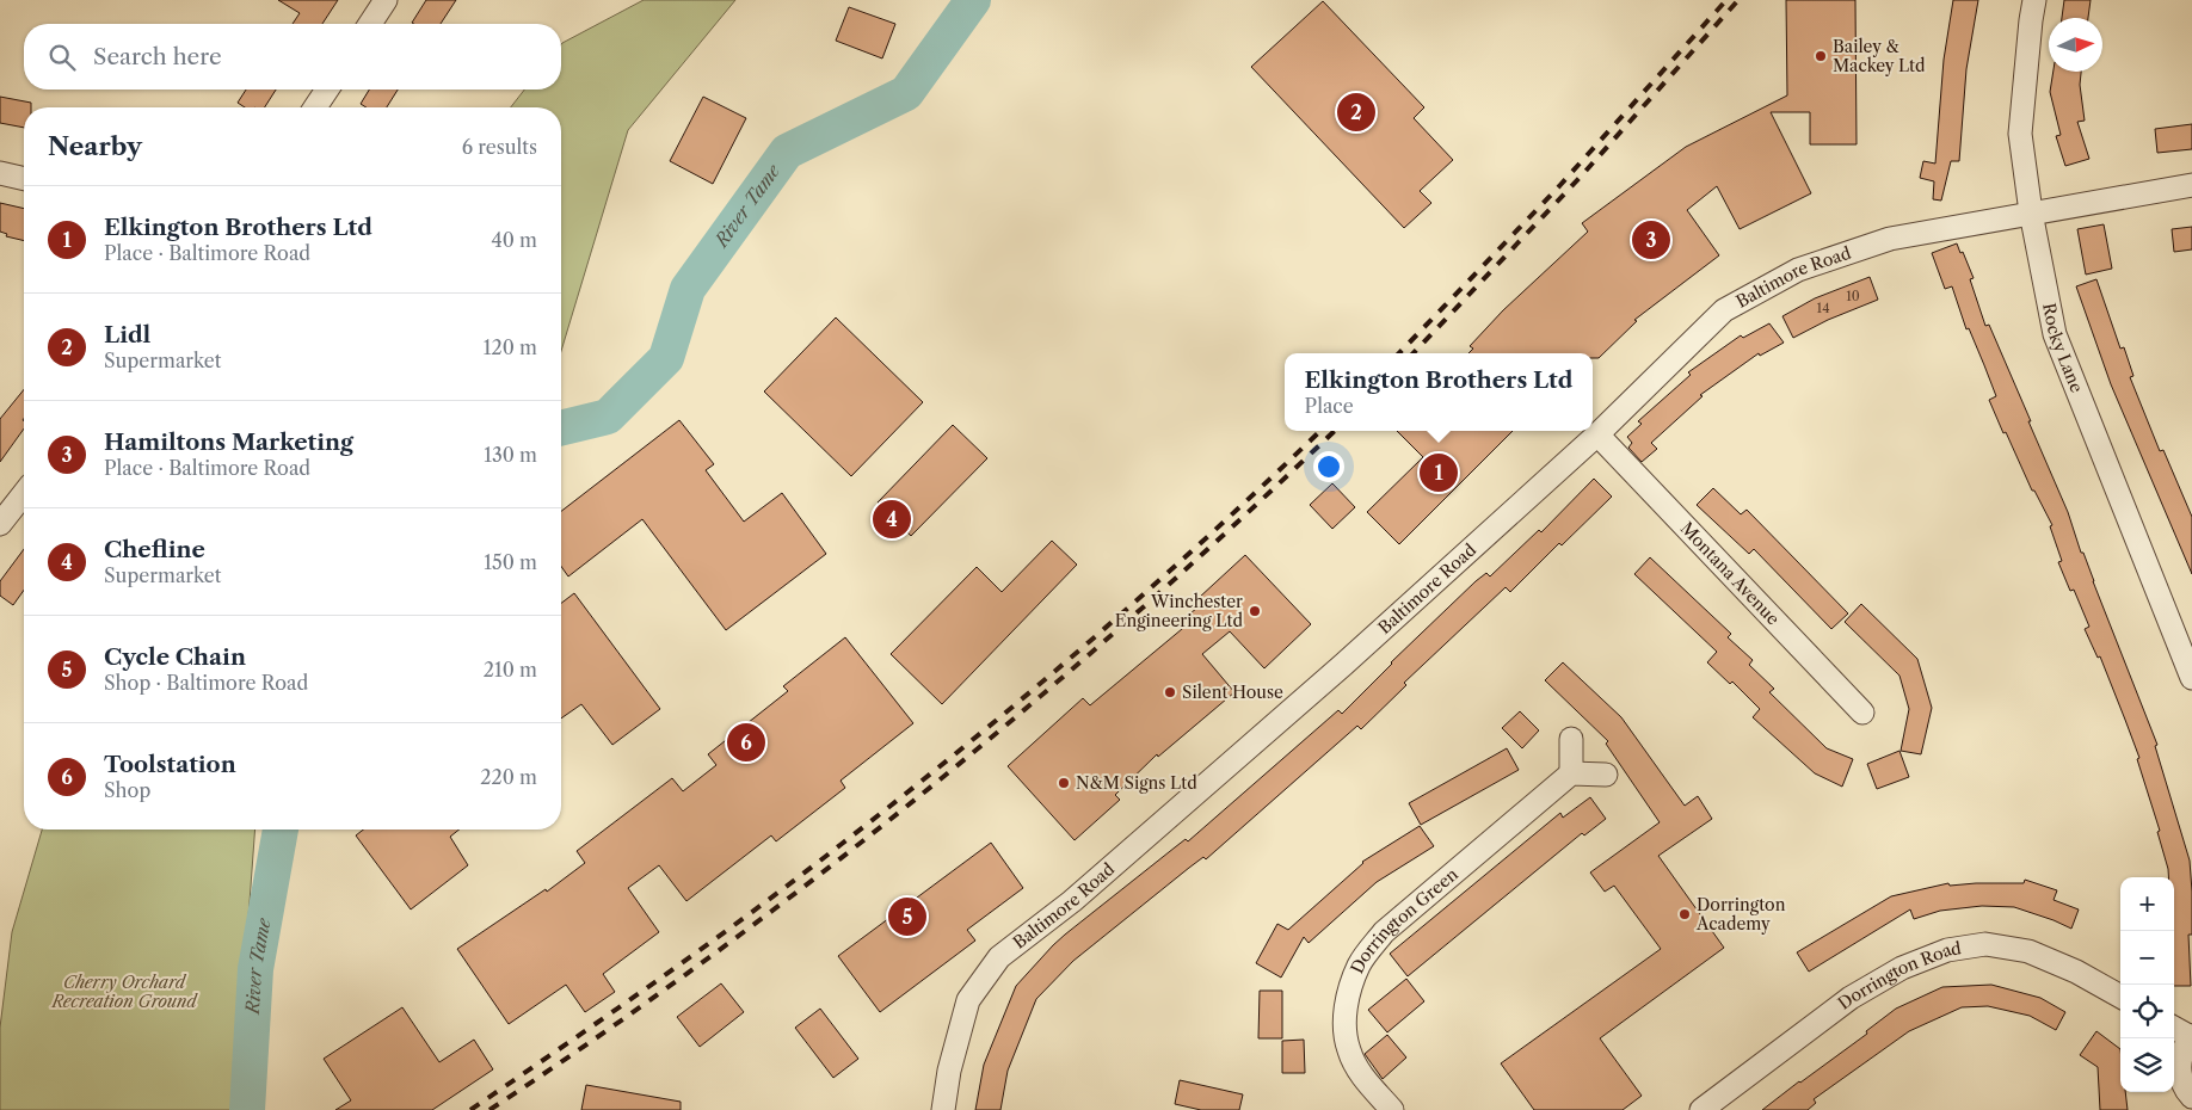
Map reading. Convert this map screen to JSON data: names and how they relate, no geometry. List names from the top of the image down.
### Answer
{
  "streets": {
    "street": [
      "Baltimore Road",
      "Rocky Lane",
      "Montana Avenue",
      "Dorrington Green",
      "Dorrington Road"
    ]
  },
  "crossings": [
    ["Baltimore Road", "Rocky Lane"],
    ["Baltimore Road", "Montana Avenue"]
  ],
  "water": ["River Tame"],
  "parks": ["Cherry Orchard Recreation Ground"],
  "places": [
    "Bailey & Mackey Ltd",
    "Winchester Engineering Ltd",
    "Silent House",
    "N&M Signs Ltd",
    "Dorrington Academy"
  ],
  "house_numbers": ["10", "14"],
  "north": "right",
  "page": {
    "search": "Search here",
    "pins": [
      "2",
      "3",
      "1",
      "4",
      "6",
      "5"
    ],
    "heading": ["Nearby", "6 results"],
    "list": [
      {
        "mark": "1",
        "name": "Elkington Brothers Ltd",
        "note": "Place · Baltimore Road",
        "value": "40 m"
      },
      {
        "mark": "2",
        "name": "Lidl",
        "note": "Supermarket",
        "value": "120 m"
      },
      {
        "mark": "3",
        "name": "Hamiltons Marketing",
        "note": "Place · Baltimore Road",
        "value": "130 m"
      },
      {
        "mark": "4",
        "name": "Chefline",
        "note": "Supermarket",
        "value": "150 m"
      },
      {
        "mark": "5",
        "name": "Cycle Chain",
        "note": "Shop · Baltimore Road",
        "value": "210 m"
      },
      {
        "mark": "6",
        "name": "Toolstation",
        "note": "Shop",
        "value": "220 m"
      }
    ],
    "popup": ["Elkington Brothers Ltd", "Place"],
    "map_buttons": ["+", "−"]
  }
}
